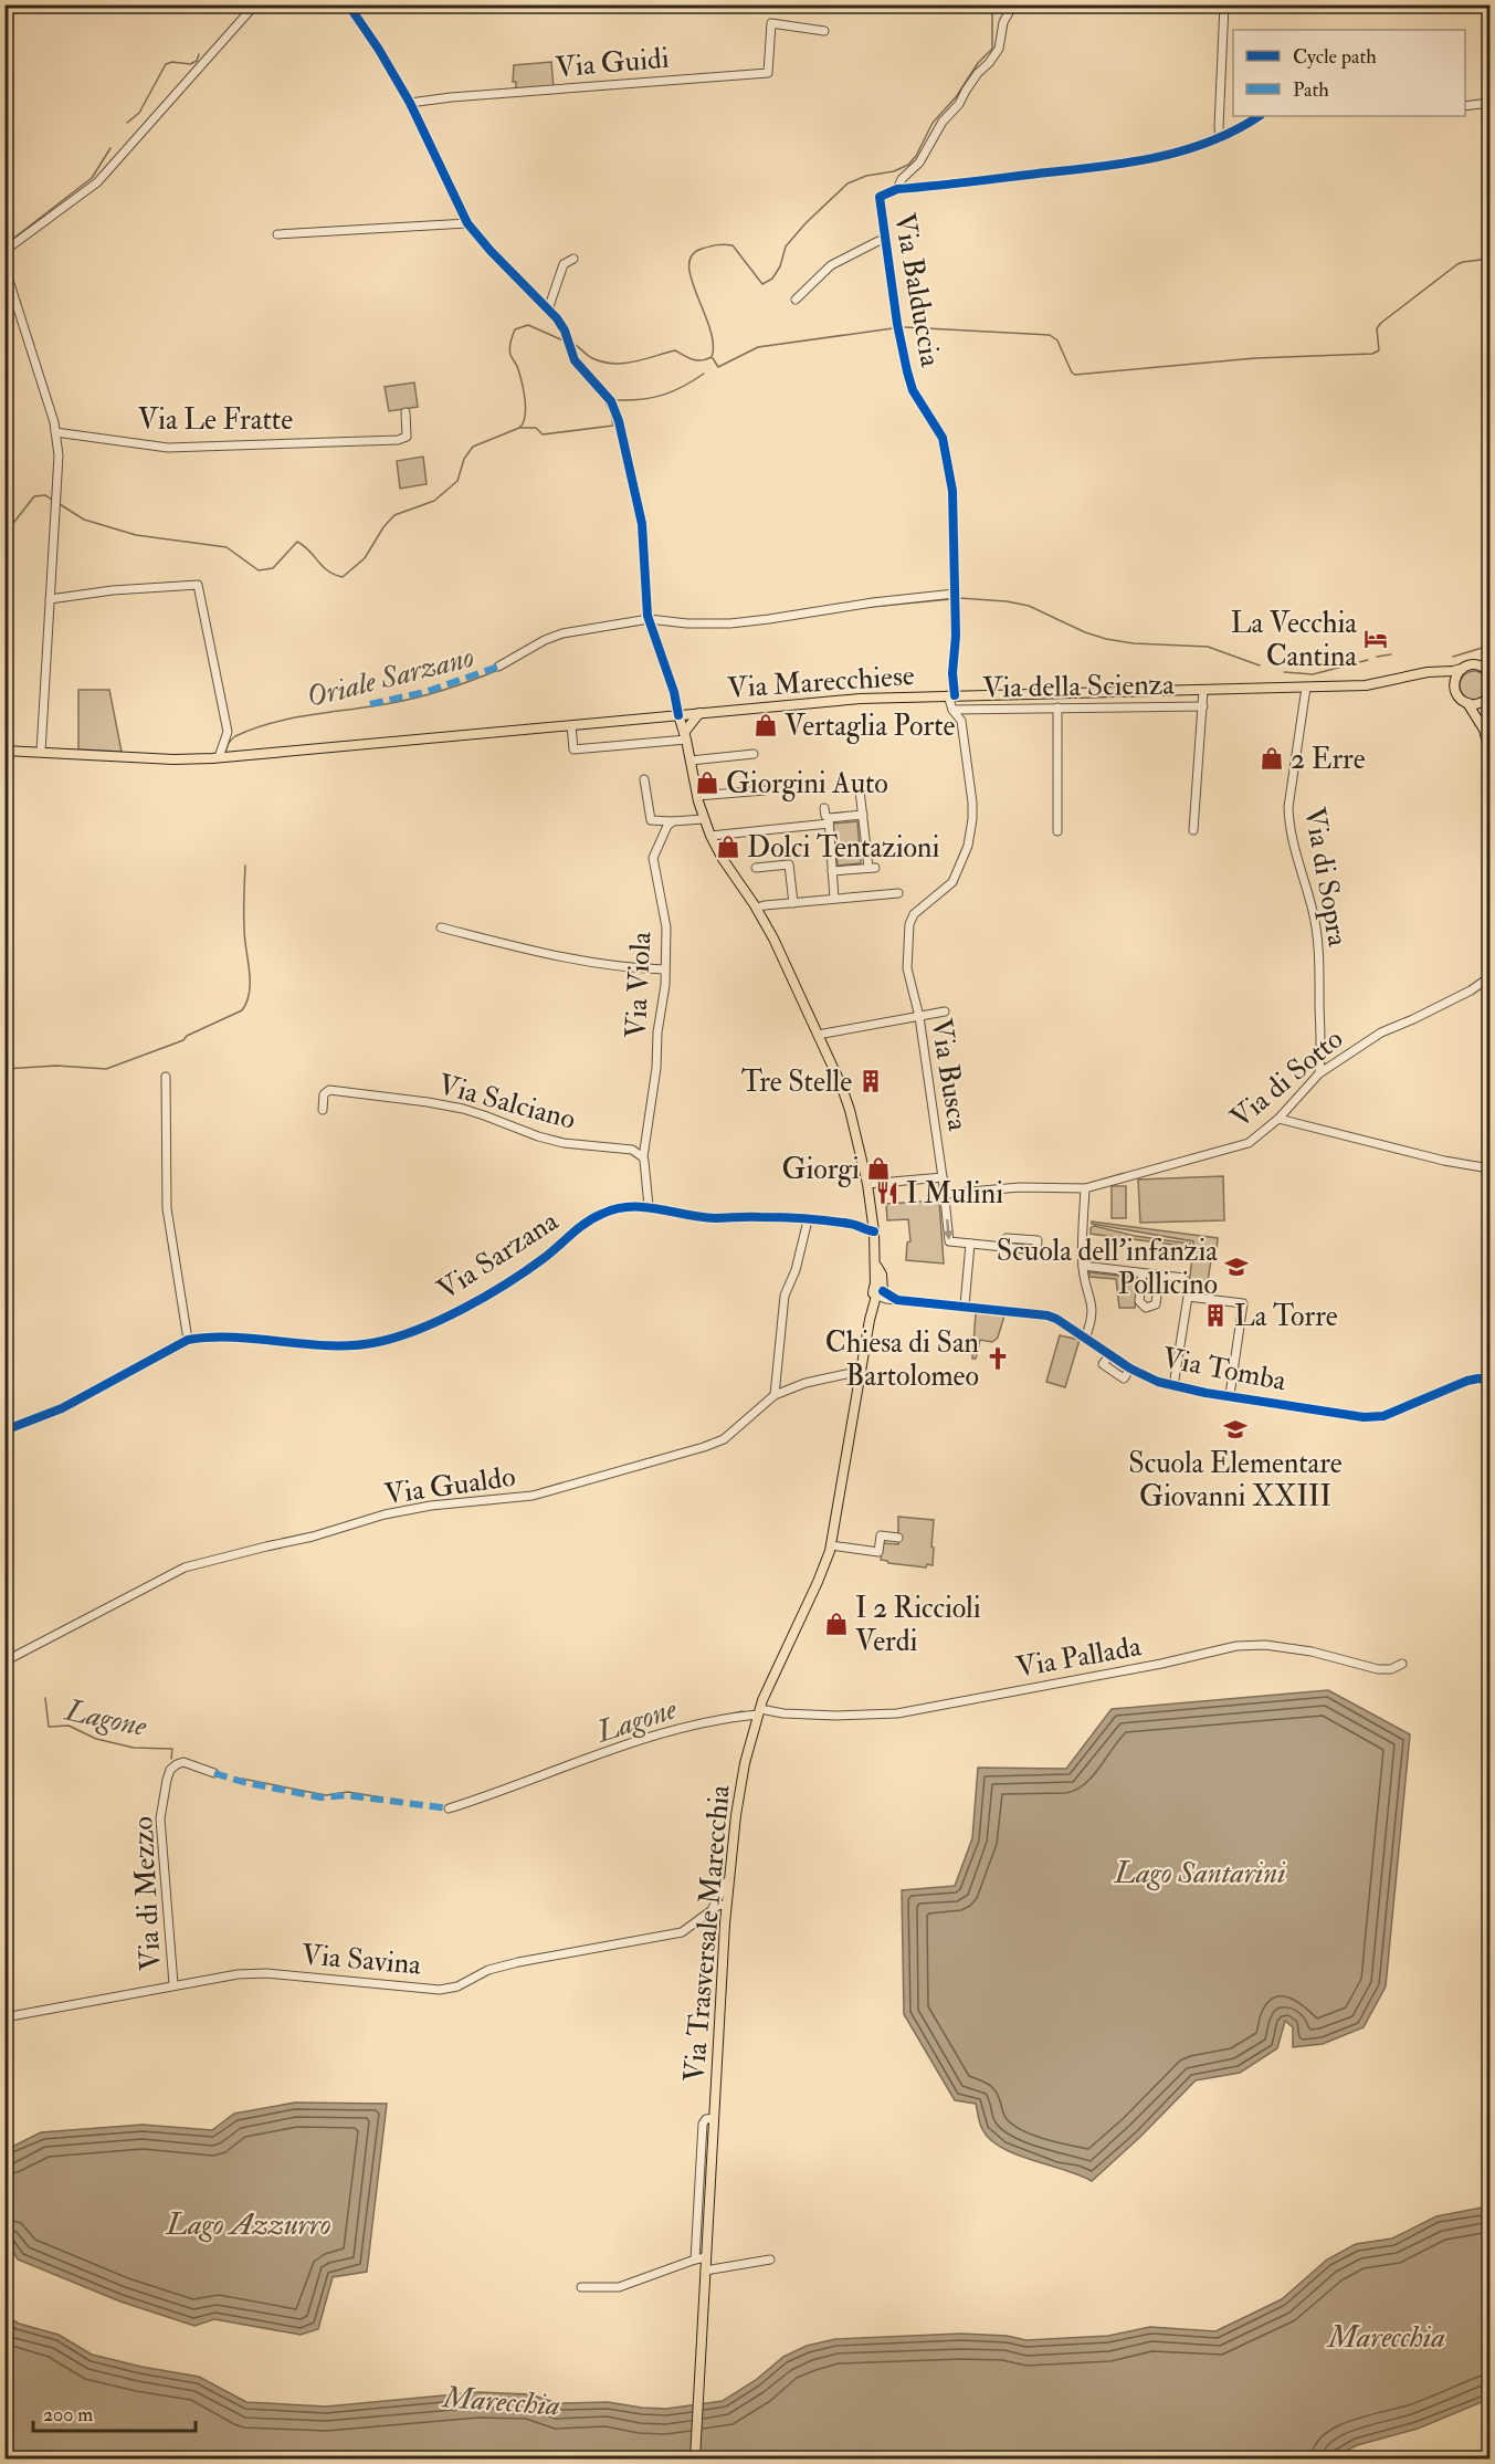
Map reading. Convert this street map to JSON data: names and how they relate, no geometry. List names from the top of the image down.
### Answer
{
  "streets": {
    "main road": ["Via Marecchiese", "Via Trasversale Marecchia"],
    "street": [
      "Via Guidi",
      "Via Balduccia",
      "Via Le Fratte",
      "Via della Scienza",
      "Via di Sopra",
      "Via Viola",
      "Via Busca",
      "Via di Sotto",
      "Via Salciano",
      "Via Sarzana",
      "Via Tomba",
      "Via Gualdo",
      "Via Pallada",
      "Via di Mezzo",
      "Via Savina"
    ]
  },
  "crossings": [
    ["Via Balduccia", "Via Marecchiese"],
    ["Via Balduccia", "Via Busca"],
    ["Via Marecchiese", "Via della Scienza"],
    ["Via Marecchiese", "Via di Sopra"],
    ["Via Marecchiese", "Via Busca"],
    ["Via della Scienza", "Via Busca"],
    ["Via di Sopra", "Via di Sotto"],
    ["Via Viola", "Via Salciano"],
    ["Via Sarzana", "Via Trasversale Marecchia"],
    ["Via Tomba", "Via Trasversale Marecchia"],
    ["Via Gualdo", "Via Trasversale Marecchia"],
    ["Via Pallada", "Via Trasversale Marecchia"],
    ["Via di Mezzo", "Via Savina"],
    ["Via Trasversale Marecchia", "Via Savina"]
  ],
  "water": [
    "Oriale Sarzano",
    "Lagone",
    "Lago Santarini",
    "Lago Azzurro",
    "Marecchia"
  ],
  "places": {
    "hotel": ["La Vecchia Cantina"],
    "shop": [
      "Vertaglia Porte",
      "2 Erre",
      "Giorgini Auto",
      "Dolci Tentazioni",
      "Giorgi",
      "I 2 Riccioli Verdi"
    ],
    "building": ["Tre Stelle", "La Torre"],
    "restaurant": ["I Mulini"],
    "school or university": ["Scuola dell'infanzia Pollicino", "Scuola Elementare Giovanni XXIII"],
    "church": ["Chiesa di San Bartolomeo"]
  },
  "legend": ["Cycle path", "Path"],
  "scale_bar": "200 m"
}
